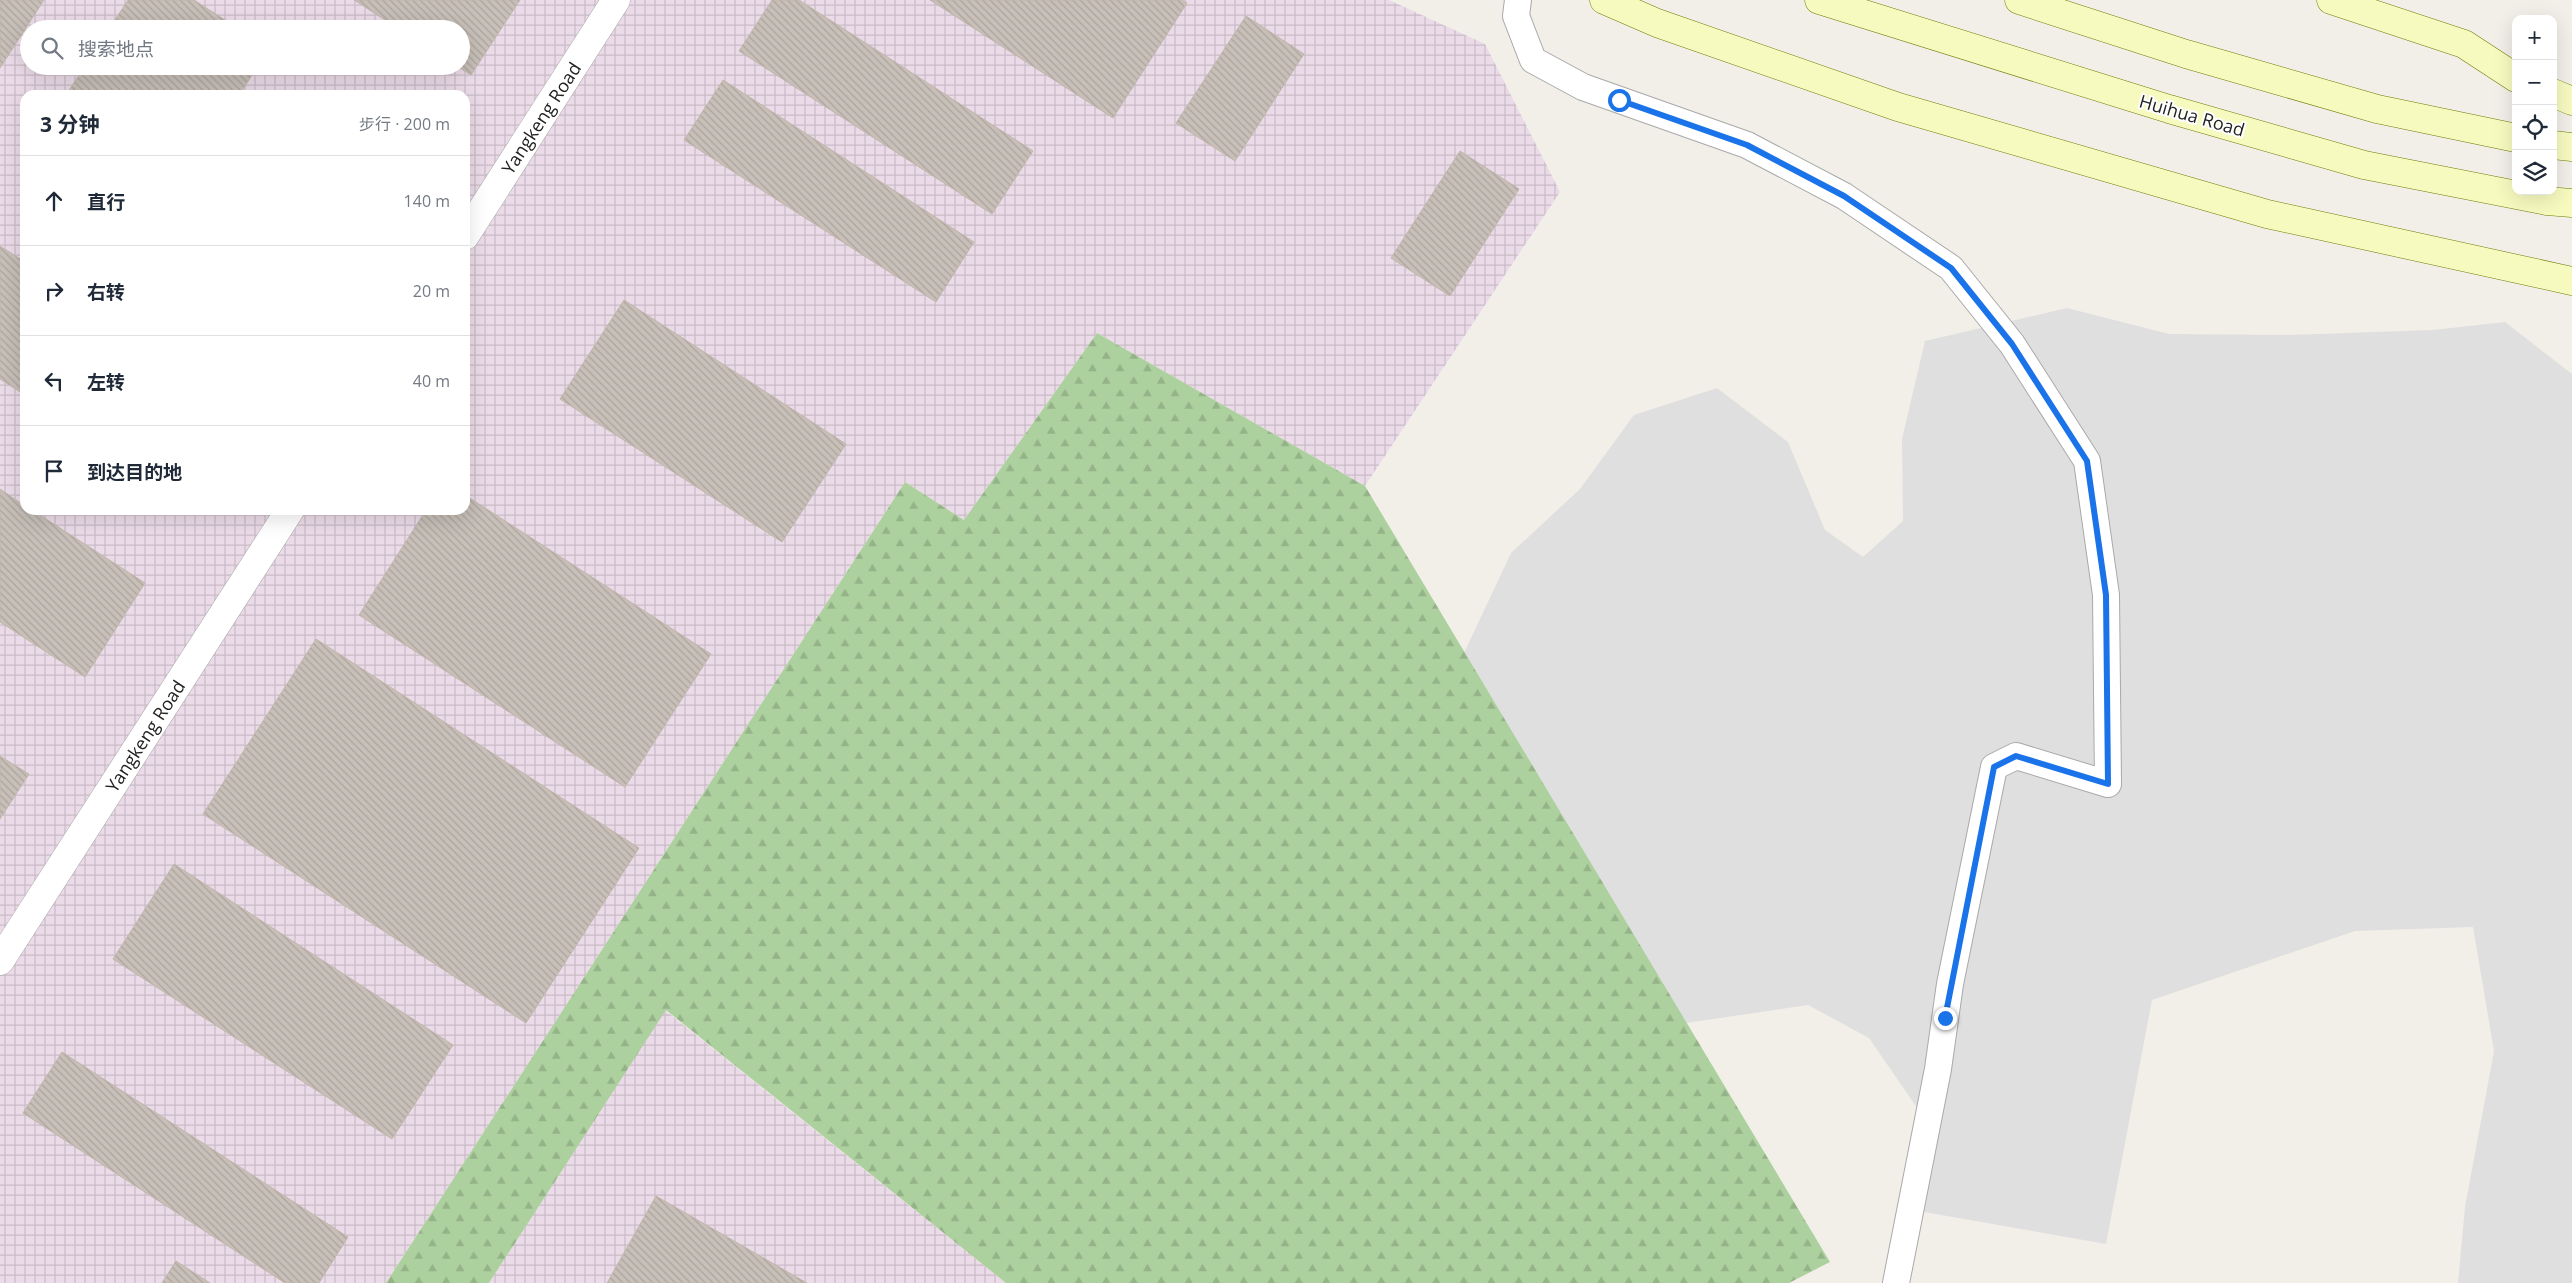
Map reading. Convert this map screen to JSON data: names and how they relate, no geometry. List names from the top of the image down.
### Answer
{
  "streets": {
    "main road": ["Huihua Road"],
    "street": ["Yangkeng Road"]
  },
  "page": {
    "map_buttons": ["+", "−"],
    "search": "搜索地点",
    "heading": ["3 分钟", "步行 · 200 m"],
    "list": [
      ["直行", "140 m"],
      ["右转", "20 m"],
      ["左转", "40 m"],
      "到达目的地"
    ]
  }
}
